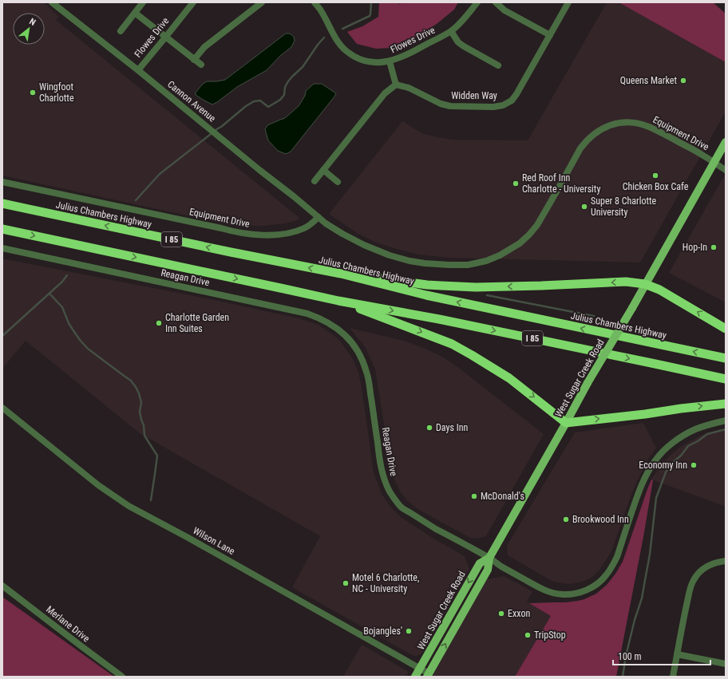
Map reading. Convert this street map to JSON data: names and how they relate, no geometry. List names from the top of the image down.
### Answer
{
  "streets": {
    "highway": ["Julius Chambers Highway", "I 85"],
    "main road": ["West Sugar Creek Road"],
    "street": [
      "Flowes Drive",
      "Widden Way",
      "Cannon Avenue",
      "Equipment Drive",
      "Reagan Drive",
      "Wilson Lane",
      "Merlane Drive"
    ]
  },
  "crossings": [
    ["Flowes Drive", "Cannon Avenue"],
    ["Cannon Avenue", "Equipment Drive"],
    ["Equipment Drive", "West Sugar Creek Road"],
    ["Reagan Drive", "West Sugar Creek Road"],
    ["West Sugar Creek Road", "Wilson Lane"]
  ],
  "places": [
    "Queens Market",
    "Wingfoot Charlotte",
    "Chicken Box Cafe",
    "Red Roof Inn Charlotte - University",
    "Super 8 Charlotte University",
    "Hop-In",
    "Charlotte Garden Inn Suites",
    "Days Inn",
    "Economy Inn",
    "McDonald's",
    "Brookwood Inn",
    "Motel 6 Charlotte, NC - University",
    "Exxon",
    "Bojangles'",
    "TripStop"
  ],
  "scale_bar": "100 m",
  "north": "top right"
}
